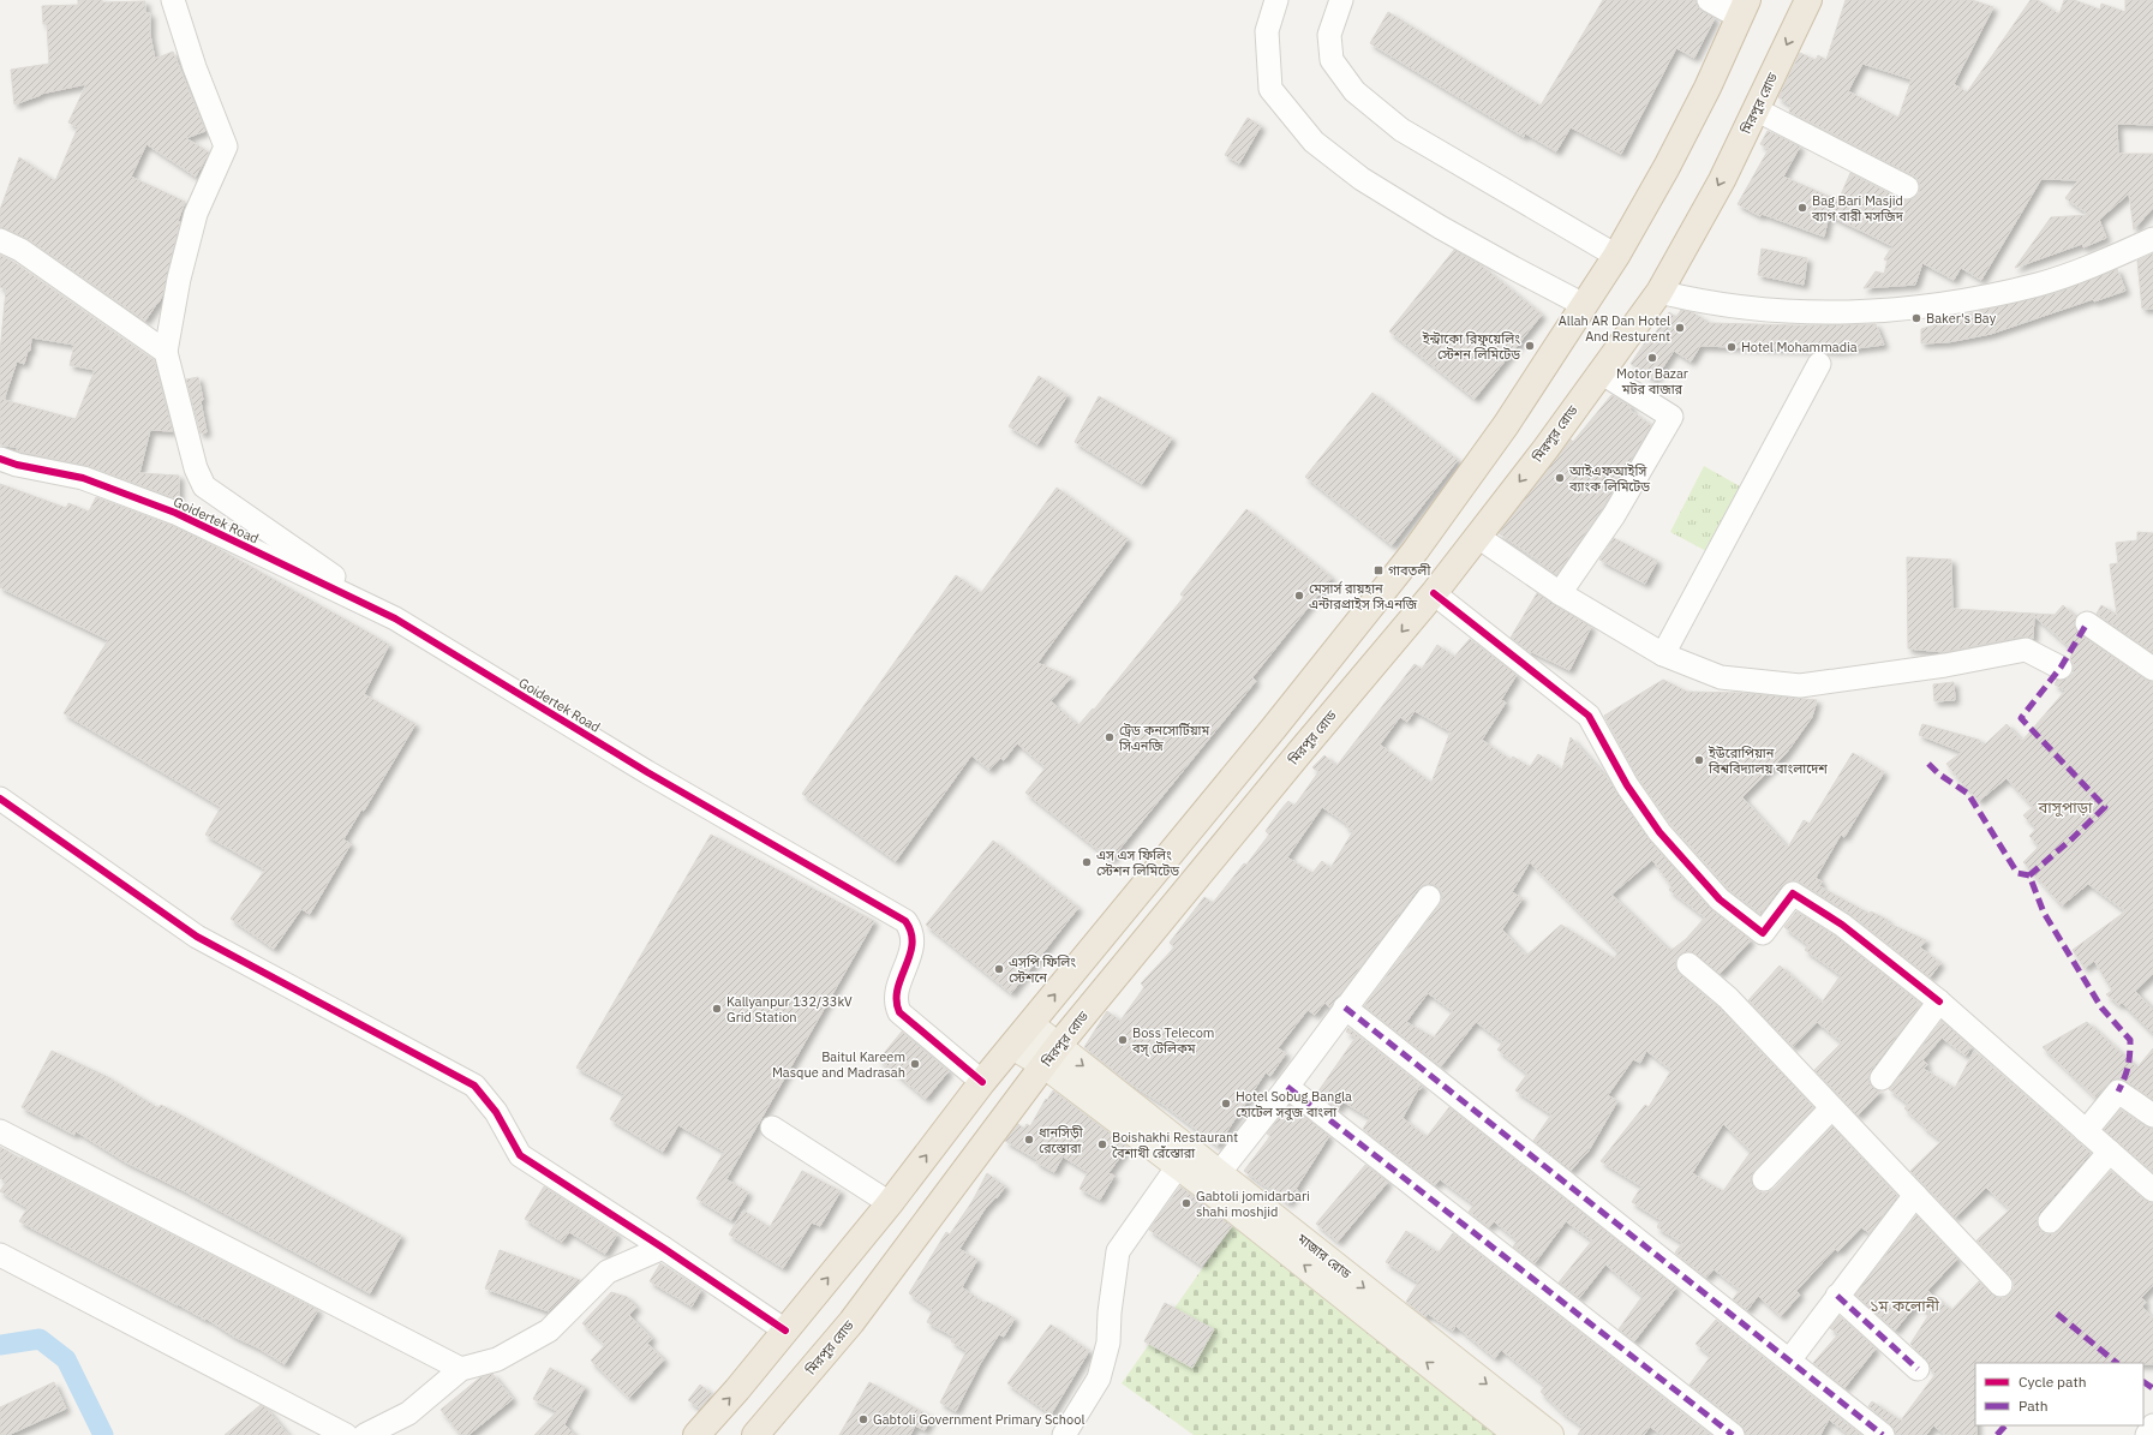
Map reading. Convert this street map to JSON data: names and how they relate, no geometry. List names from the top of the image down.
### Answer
{
  "streets": {
    "highway": ["মিরপুর রোড"],
    "main road": ["মাজার রোড"],
    "street": ["Goidertek Road"]
  },
  "crossings": [
    ["মিরপুর রোড", "মাজার রোড"]
  ],
  "districts": ["বাসুপাড়া", "১ম কলোনী"],
  "places": {
    "other": [
      "Bag Bari Masjid ব্যাগ বারী মসজিদ",
      "Baker's Bay",
      "Allah AR Dan Hotel And Resturent",
      "ইন্ট্রাকো রিফুয়েলিং স্টেশন লিমিটেড",
      "Hotel Mohammadia",
      "Motor Bazar মটর বাজার",
      "আইএফআইসি ব্যাংক লিমিটেড",
      "মেসার্স রায়হান এন্টারপ্রাইস সিএনজি",
      "ট্রেড কনসোর্টিয়াম সিএনজি",
      "ইউরোপিয়ান বিশ্ববিদ্যালয় বাংলাদেশ",
      "এস এস ফিলিং স্টেশন লিমিটেড",
      "এসপি ফিলিং স্টেশনে",
      "Kallyanpur 132/33kV Grid Station",
      "Boss Telecom বস্ টেলিকম",
      "Baitul Kareem Masque and Madrasah",
      "Hotel Sobug Bangla হোটেল সবুজ বাংলা",
      "ধানসিড়ী রেস্তোরা",
      "Boishakhi Restaurant বৈশাখী রেঁস্তোরা",
      "Gabtoli jomidarbari shahi moshjid",
      "Gabtoli Government Primary School"
    ],
    "transit": ["গাবতলী"]
  },
  "legend": ["Cycle path", "Path"]
}
